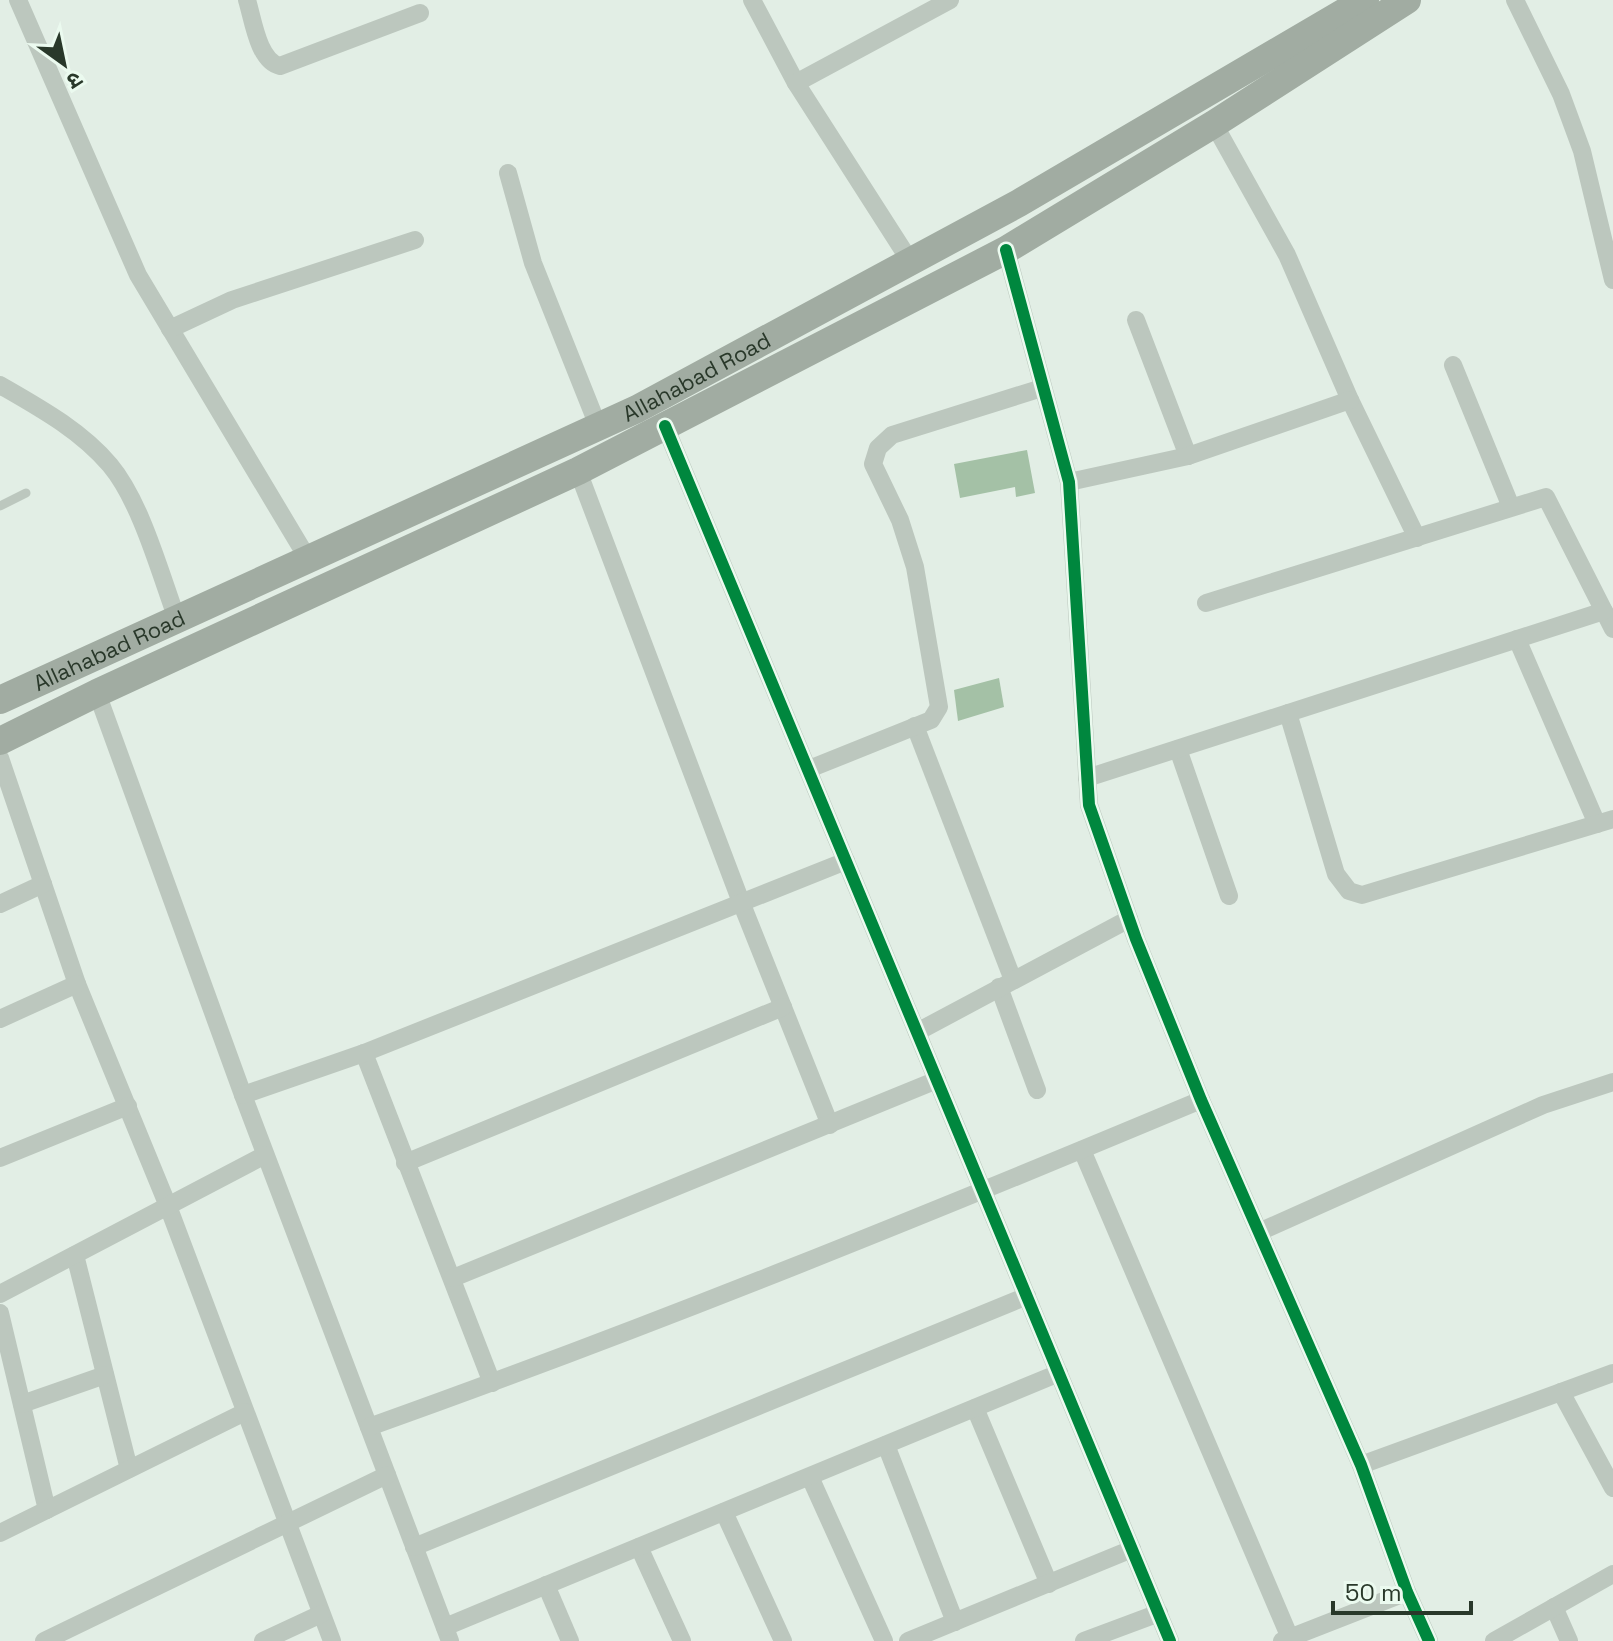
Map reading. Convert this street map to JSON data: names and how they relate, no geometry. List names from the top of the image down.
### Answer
{
  "streets": {
    "main road": ["Allahabad Road"]
  },
  "scale_bar": "50 m",
  "north": "bottom right"
}
